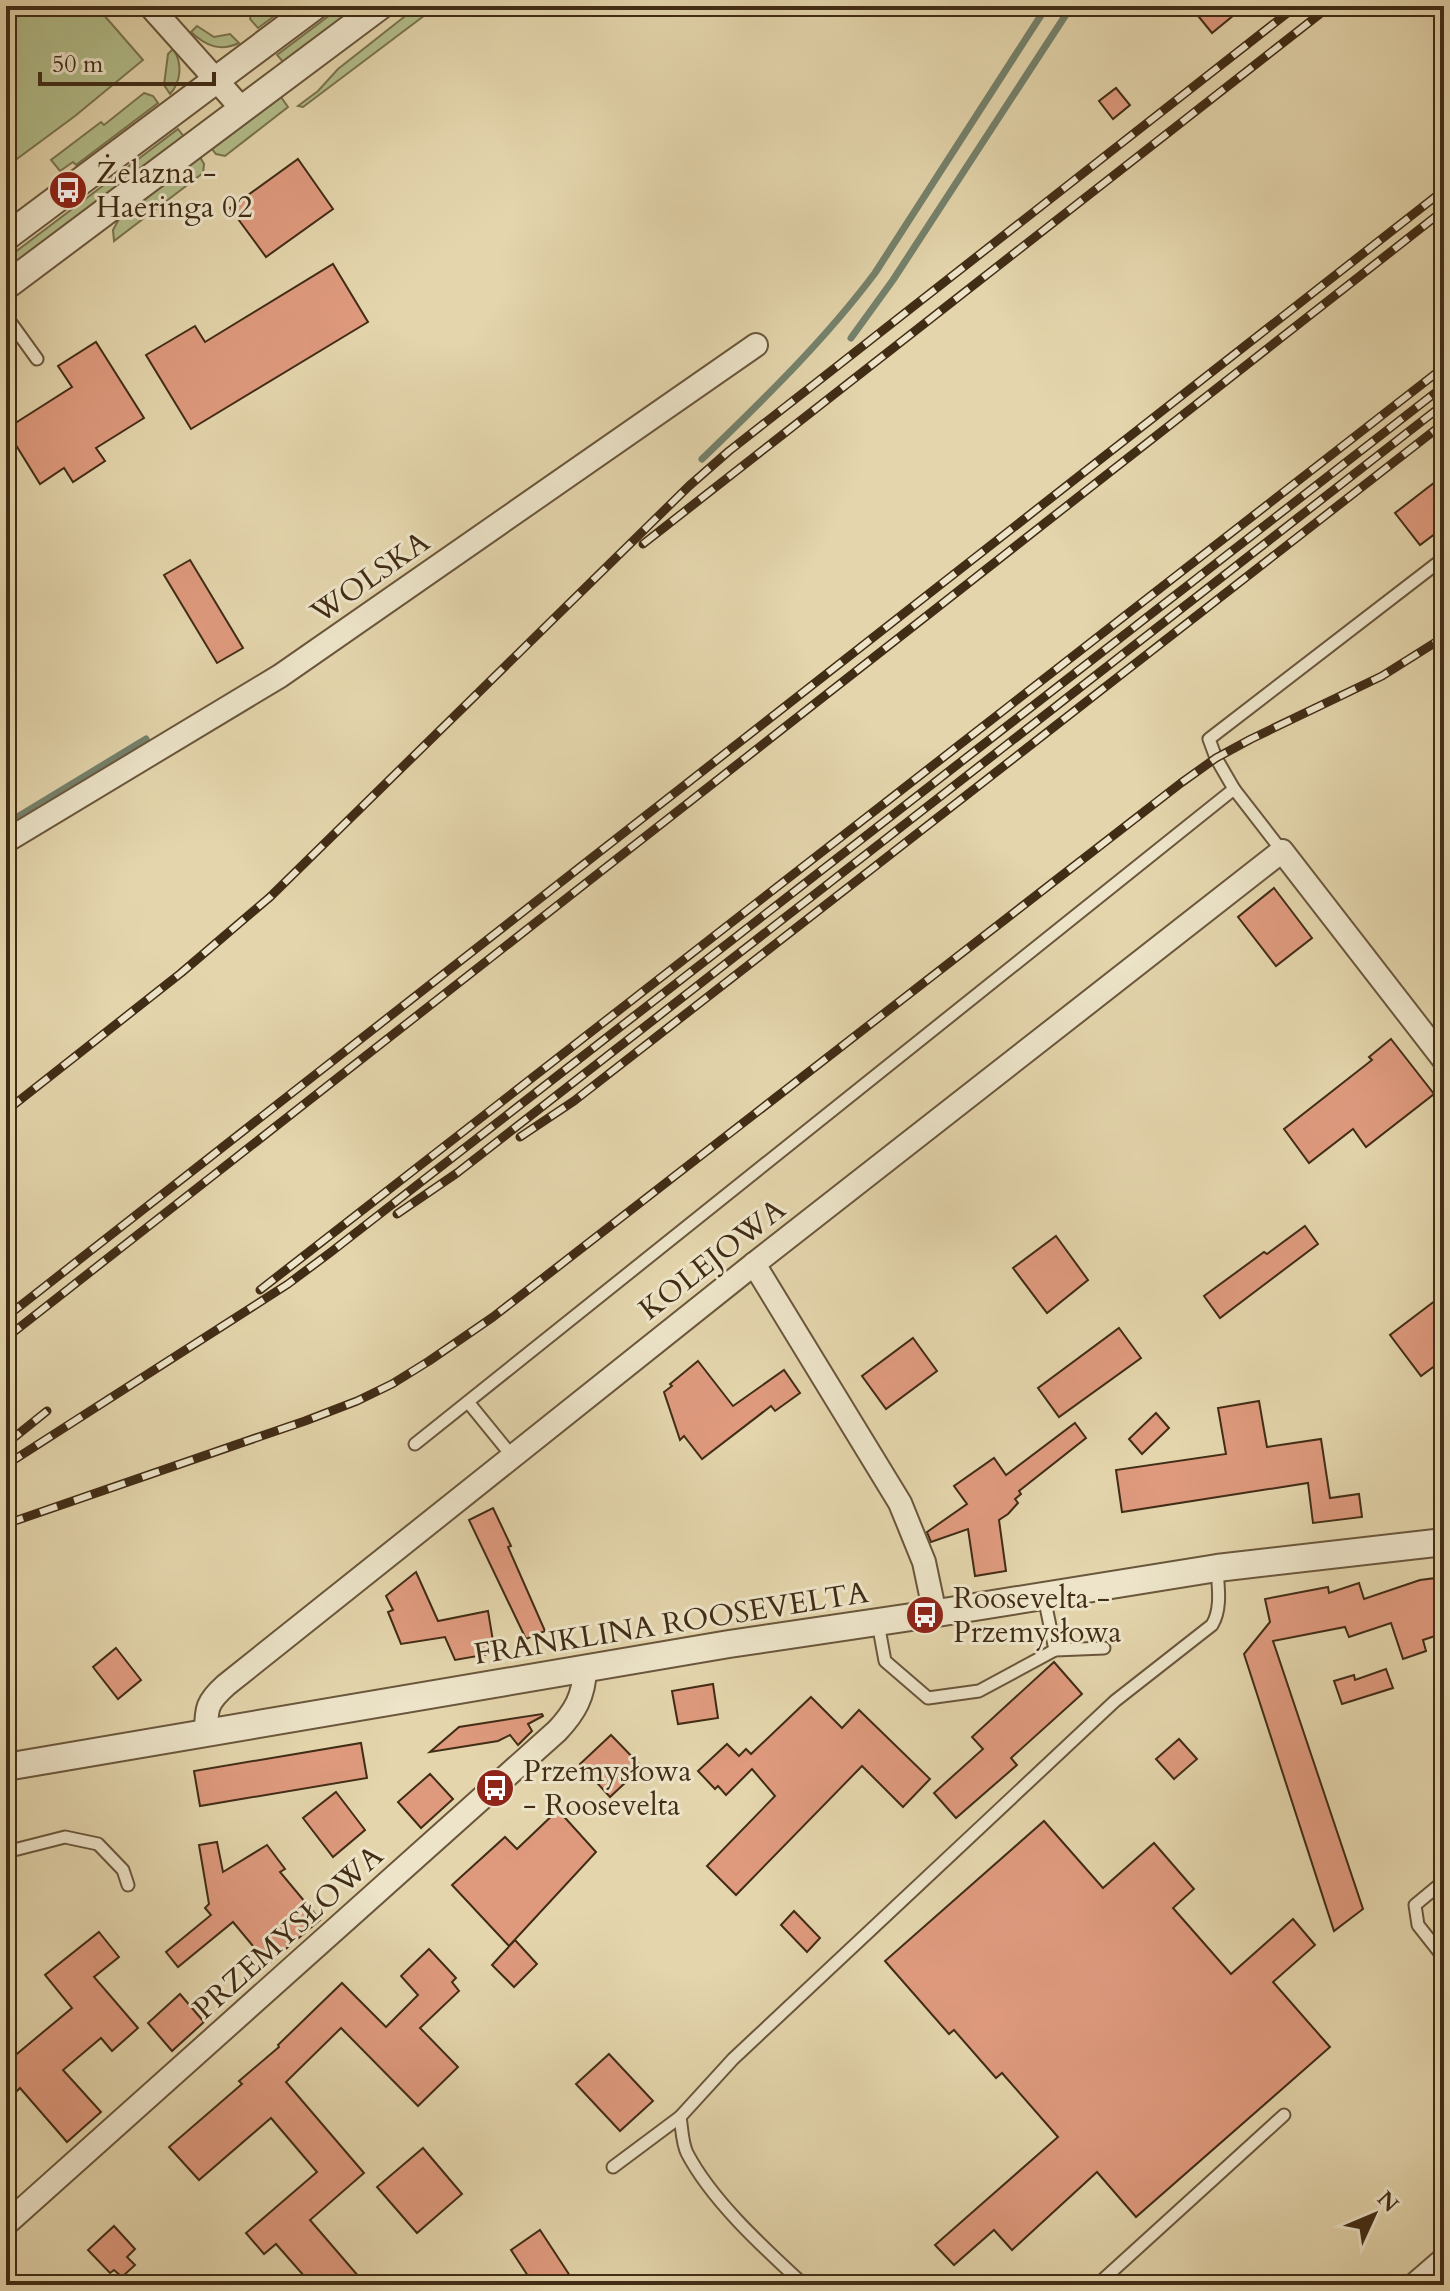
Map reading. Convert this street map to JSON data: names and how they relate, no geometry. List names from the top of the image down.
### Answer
{
  "streets": {
    "street": [
      "WOLSKA",
      "KOLEJOWA",
      "FRANKLINA ROOSEVELTA",
      "PRZEMYSŁOWA"
    ]
  },
  "crossings": [
    ["KOLEJOWA", "FRANKLINA ROOSEVELTA"],
    ["FRANKLINA ROOSEVELTA", "PRZEMYSŁOWA"]
  ],
  "places": {
    "bus stop": ["Żelazna - Haeringa 02", "Roosevelta - Przemysłowa", "Przemysłowa - Roosevelta"]
  },
  "scale_bar": "50 m",
  "north": "top right"
}
